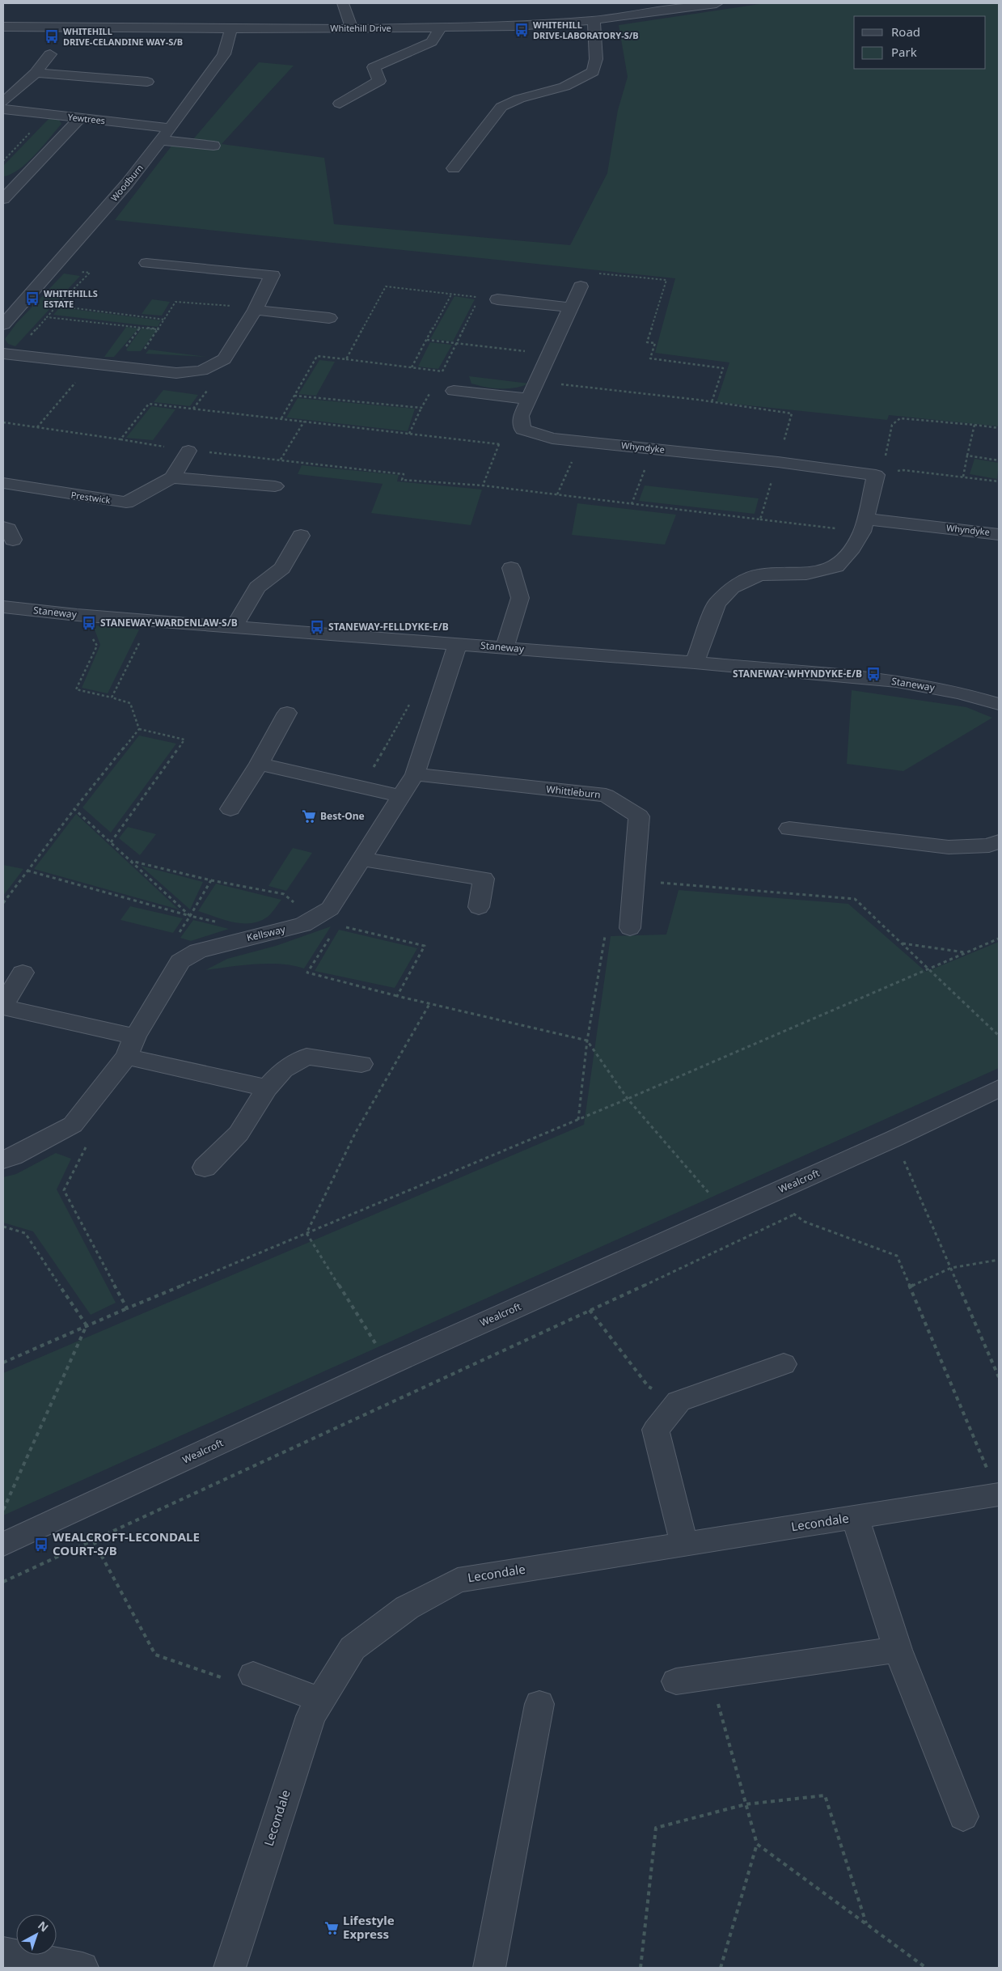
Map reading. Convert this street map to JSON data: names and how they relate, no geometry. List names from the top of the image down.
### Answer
{
  "streets": {
    "street": [
      "Whitehill Drive",
      "Yewtrees",
      "Woodburn",
      "Whyndyke",
      "Prestwick",
      "Staneway",
      "Whittleburn",
      "Kellsway",
      "Wealcroft",
      "Lecondale"
    ]
  },
  "crossings": [
    ["Whitehill Drive", "Woodburn"],
    ["Yewtrees", "Woodburn"],
    ["Staneway", "Kellsway"],
    ["Whittleburn", "Kellsway"]
  ],
  "places": {
    "bus stop": [
      "WHITEHILL DRIVE-LABORATORY-S/B",
      "WHITEHILL DRIVE-CELANDINE WAY-S/B",
      "WHITEHILLS ESTATE",
      "STANEWAY-WARDENLAW-S/B",
      "STANEWAY-FELLDYKE-E/B",
      "STANEWAY-WHYNDYKE-E/B",
      "WEALCROFT-LECONDALE COURT-S/B"
    ],
    "supermarket": ["Best-One", "Lifestyle Express"]
  },
  "legend": ["Road", "Park"],
  "north": "top right"
}
